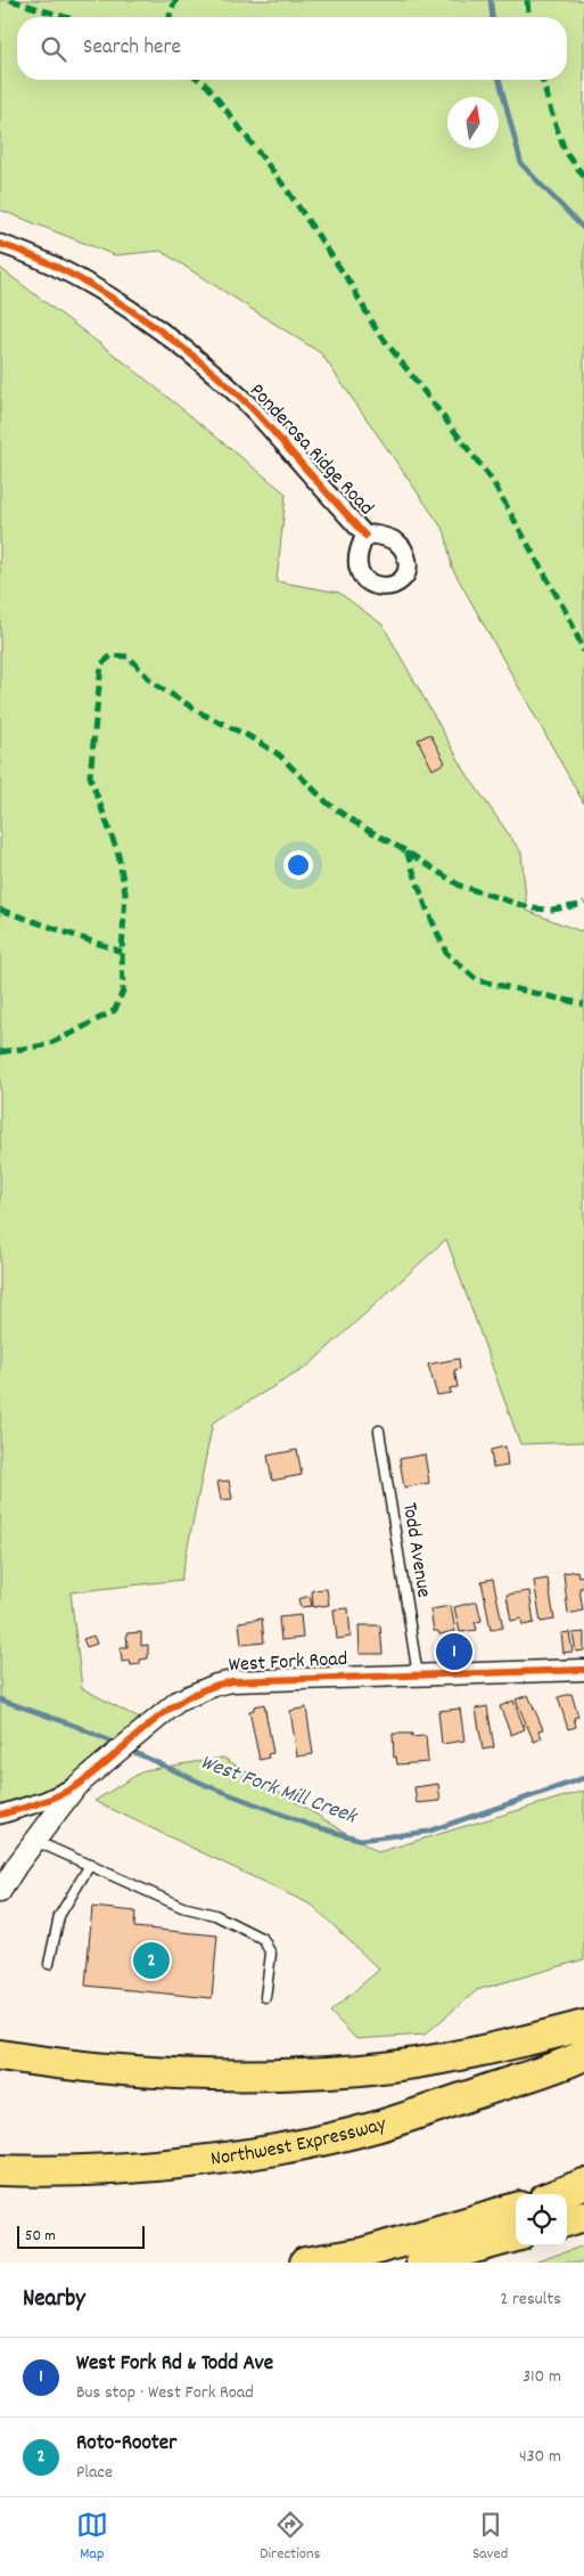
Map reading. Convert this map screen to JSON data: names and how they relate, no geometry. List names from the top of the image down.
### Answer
{
  "streets": {
    "highway": ["Northwest Expressway"],
    "street": ["Ponderosa Ridge Road", "West Fork Road"],
    "lane": ["Todd Avenue"]
  },
  "crossings": [
    ["Todd Avenue", "West Fork Road"]
  ],
  "water": ["West Fork Mill Creek"],
  "scale_bar": "50 m",
  "north": "top",
  "page": {
    "search": "Search here",
    "pins": ["1", "2"],
    "scale": "50 m",
    "heading": ["Nearby", "2 results"],
    "list": [
      {
        "mark": "1",
        "name": "West Fork Rd & Todd Ave",
        "note": "Bus stop · West Fork Road",
        "value": "310 m"
      },
      {
        "mark": "2",
        "name": "Roto-Rooter",
        "note": "Place",
        "value": "430 m"
      }
    ],
    "nav": ["Map", "Directions", "Saved"]
  }
}
